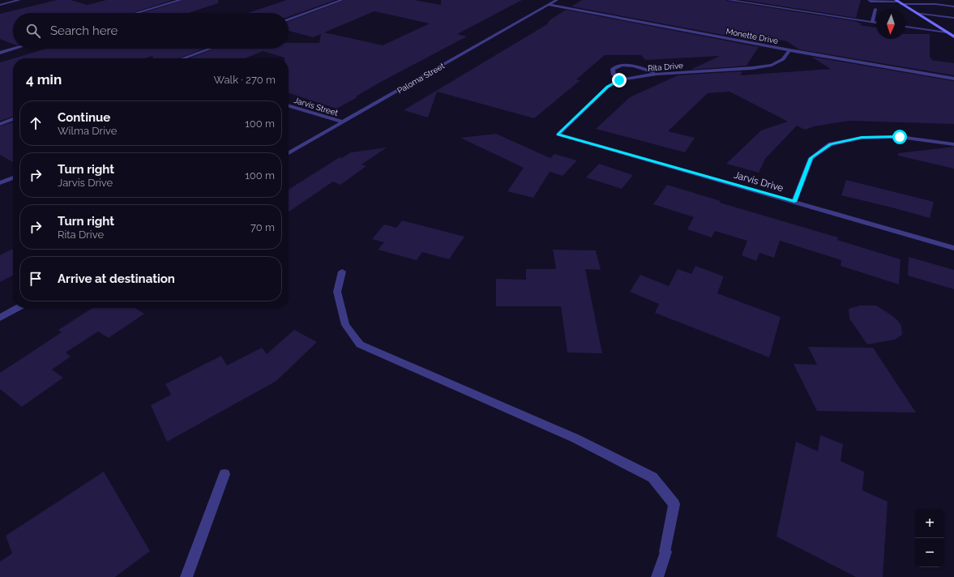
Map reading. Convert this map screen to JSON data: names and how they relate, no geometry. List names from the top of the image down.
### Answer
{
  "streets": {
    "street": [
      "Monette Drive",
      "Rita Drive",
      "Paloma Street",
      "Jarvis Street",
      "Jarvis Drive"
    ]
  },
  "crossings": [
    ["Monette Drive", "Rita Drive"],
    ["Monette Drive", "Paloma Street"],
    ["Rita Drive", "Jarvis Drive"],
    ["Paloma Street", "Jarvis Street"]
  ],
  "north": "bottom",
  "page": {
    "search": "Search here",
    "heading": ["4 min", "Walk · 270 m"],
    "list": [
      ["Continue", "Wilma Drive", "100 m"],
      ["Turn right", "Jarvis Drive", "100 m"],
      ["Turn right", "Rita Drive", "70 m"],
      "Arrive at destination"
    ],
    "map_buttons": ["+", "−"]
  }
}
